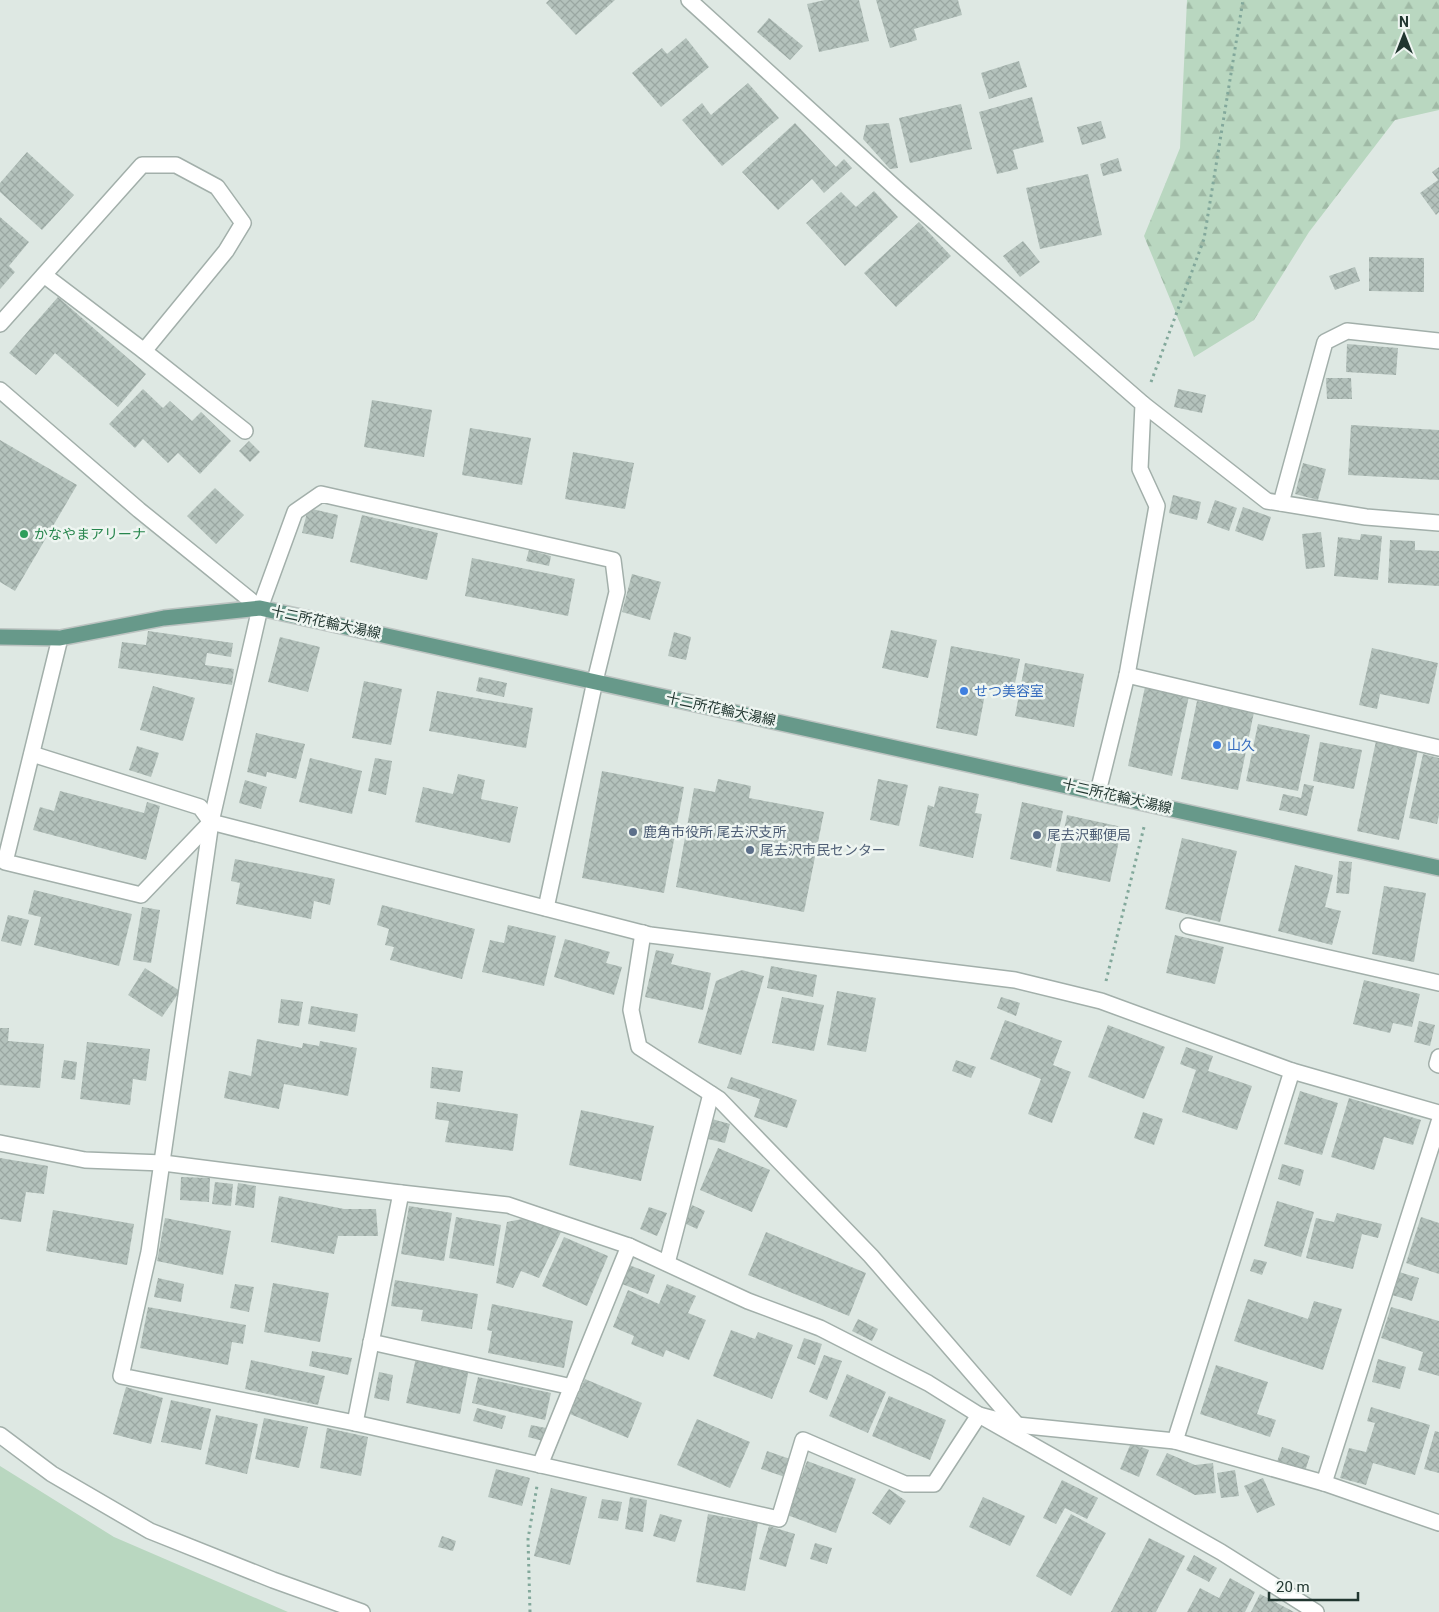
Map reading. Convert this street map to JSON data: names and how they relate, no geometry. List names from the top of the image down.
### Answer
{
  "streets": {
    "main road": ["十二所花輪大湯線"]
  },
  "places": [
    "かなやまアリーナ",
    "せつ美容室",
    "山久",
    "鹿角市役所 尾去沢支所",
    "尾去沢郵便局",
    "尾去沢市民センター"
  ],
  "scale_bar": "20 m",
  "north": "top"
}
